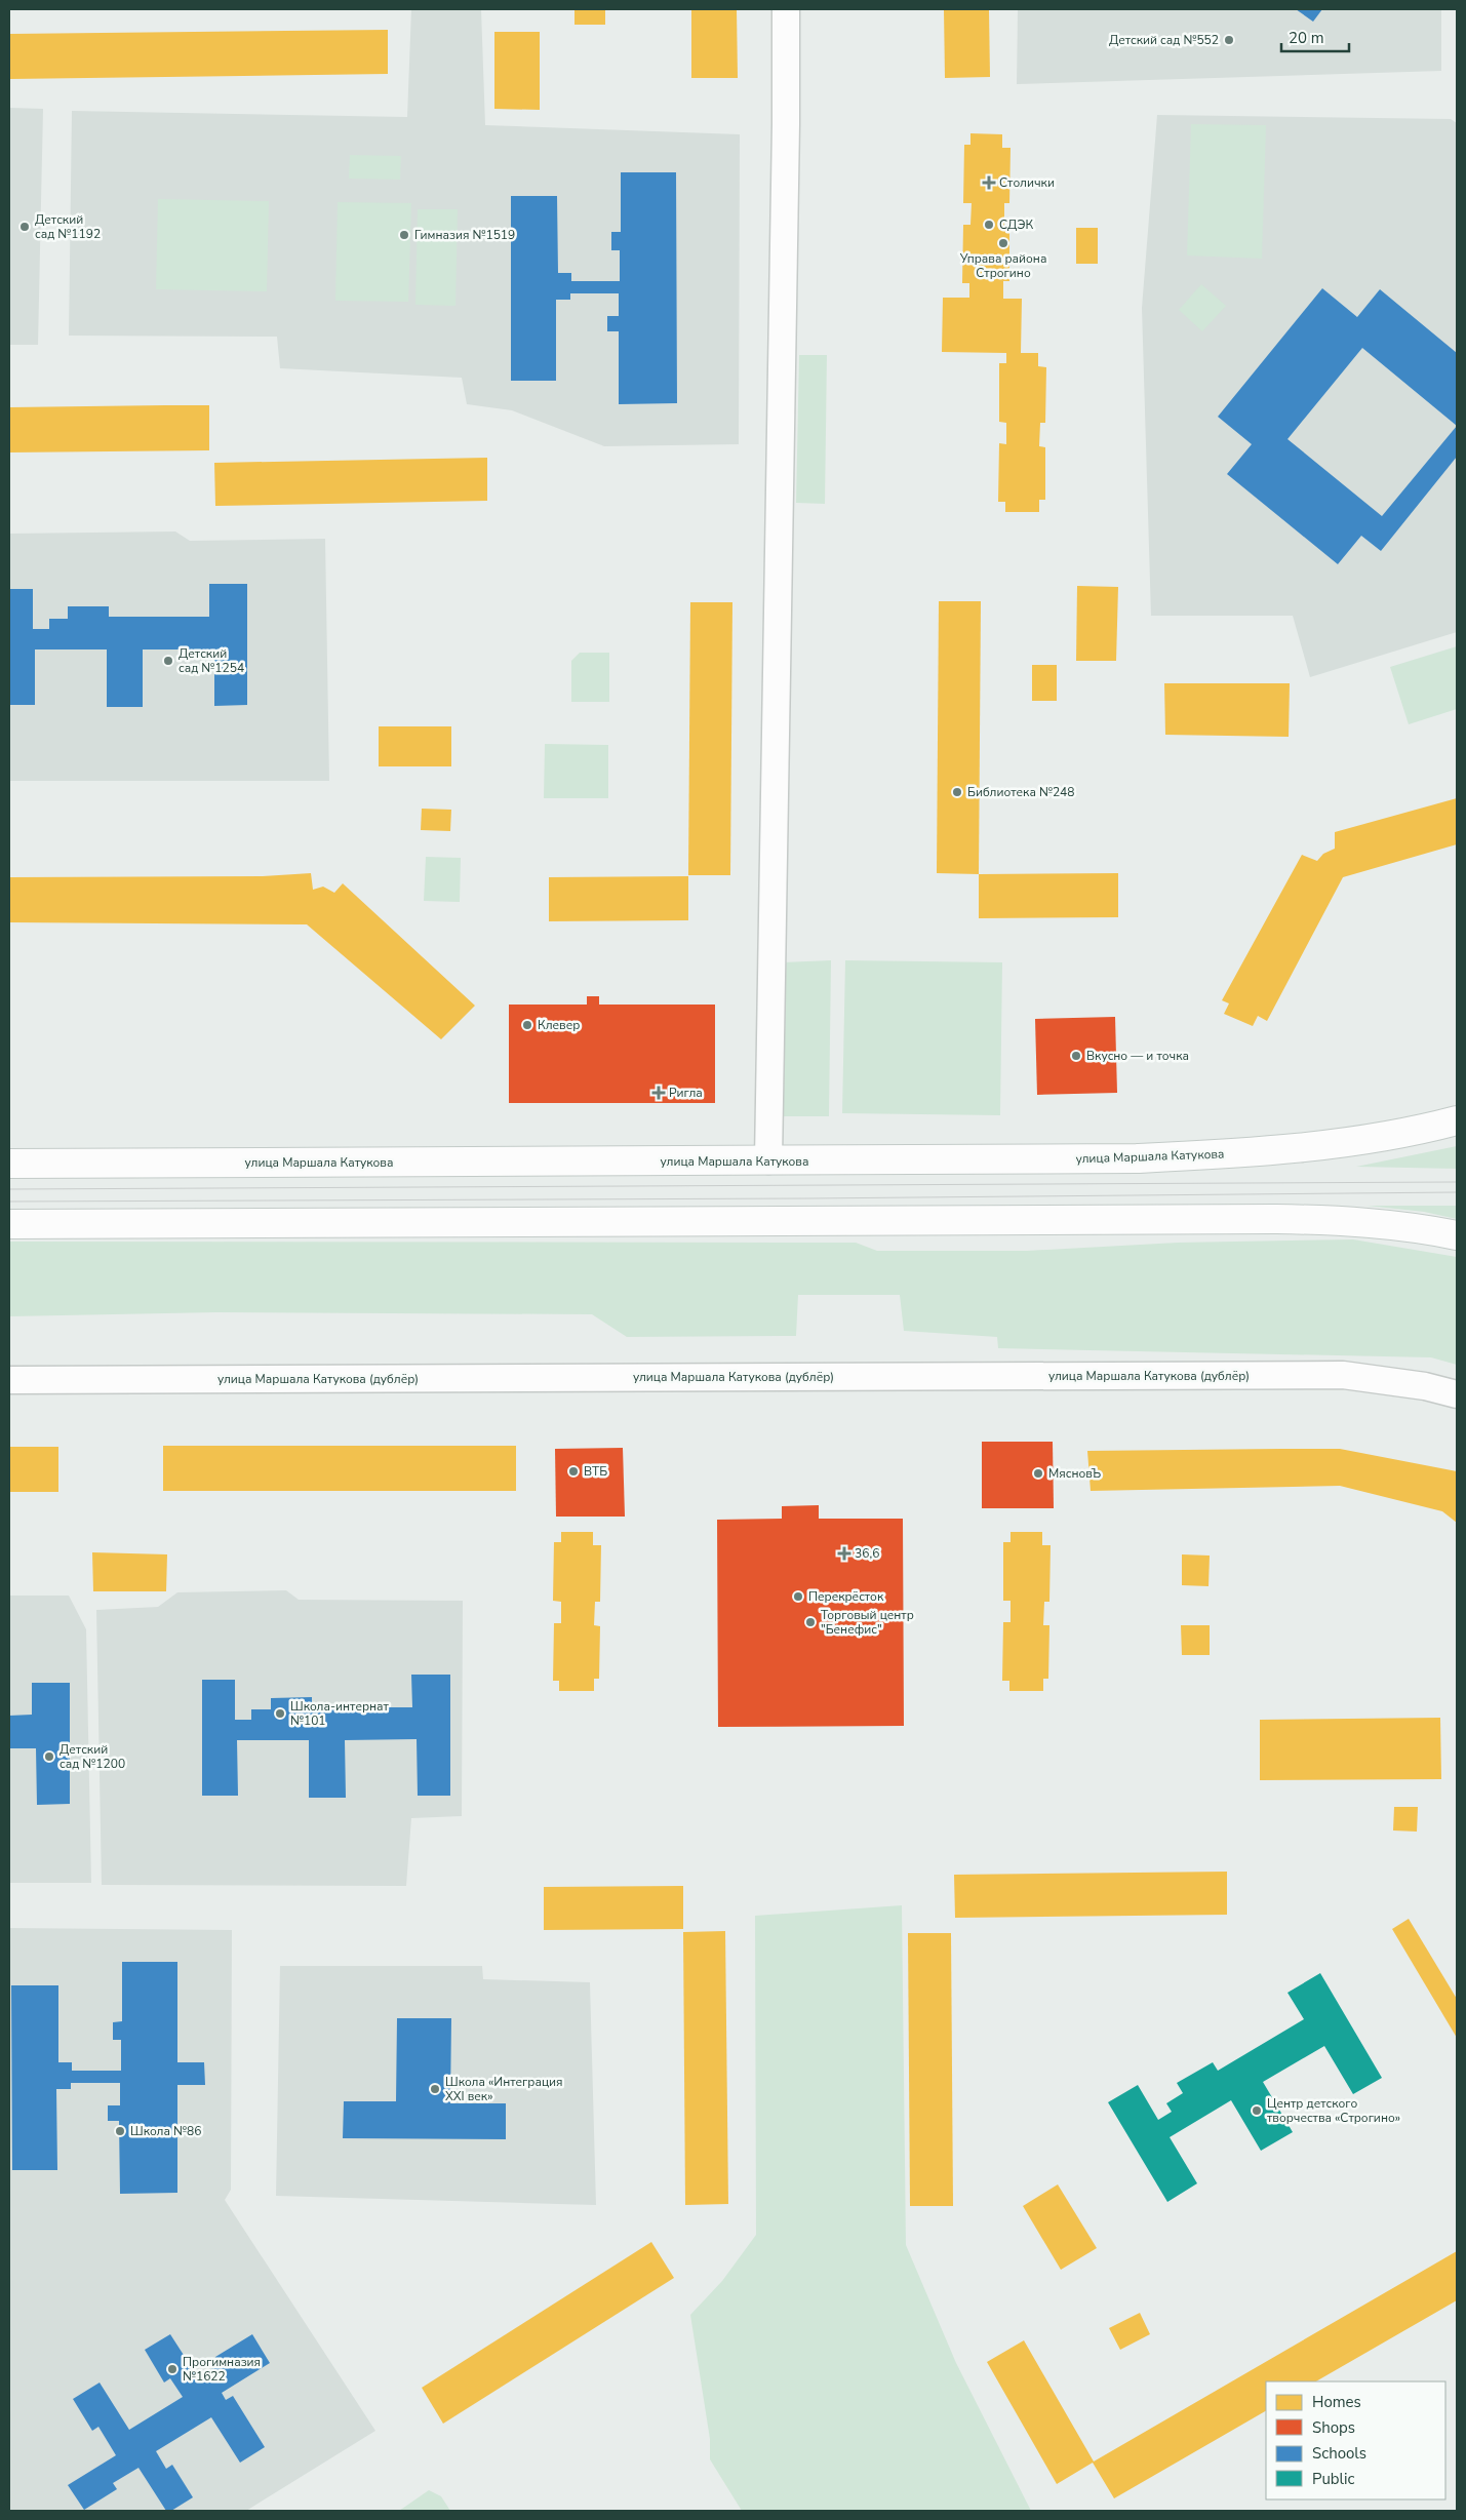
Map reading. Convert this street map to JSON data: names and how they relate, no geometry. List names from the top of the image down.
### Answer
{
  "streets": {
    "main road": ["улица Маршала Катукова"],
    "street": ["улица Маршала Катукова (дублёр)"]
  },
  "places": {
    "other": [
      "Детский сад №552",
      "СДЭК",
      "Детский сад №1192",
      "Гимназия №1519",
      "Управа района Строгино",
      "Детский сад №1254",
      "Библиотека №248",
      "Клевер",
      "Вкусно — и точка",
      "ВТБ",
      "МясновЪ",
      "Перекрёсток",
      "Торговый центр \"Бенефис\"",
      "Школа-интернат №101",
      "Детский сад №1200",
      "Школа «Интеграция XXI век»",
      "Центр детского творчества «Строгино»",
      "Школа №86",
      "Прогимназия №1622"
    ],
    "health": ["Столички", "Ригла", "36,6"]
  },
  "legend": [
    "Homes",
    "Shops",
    "Schools",
    "Public"
  ],
  "scale_bar": "20 m"
}
